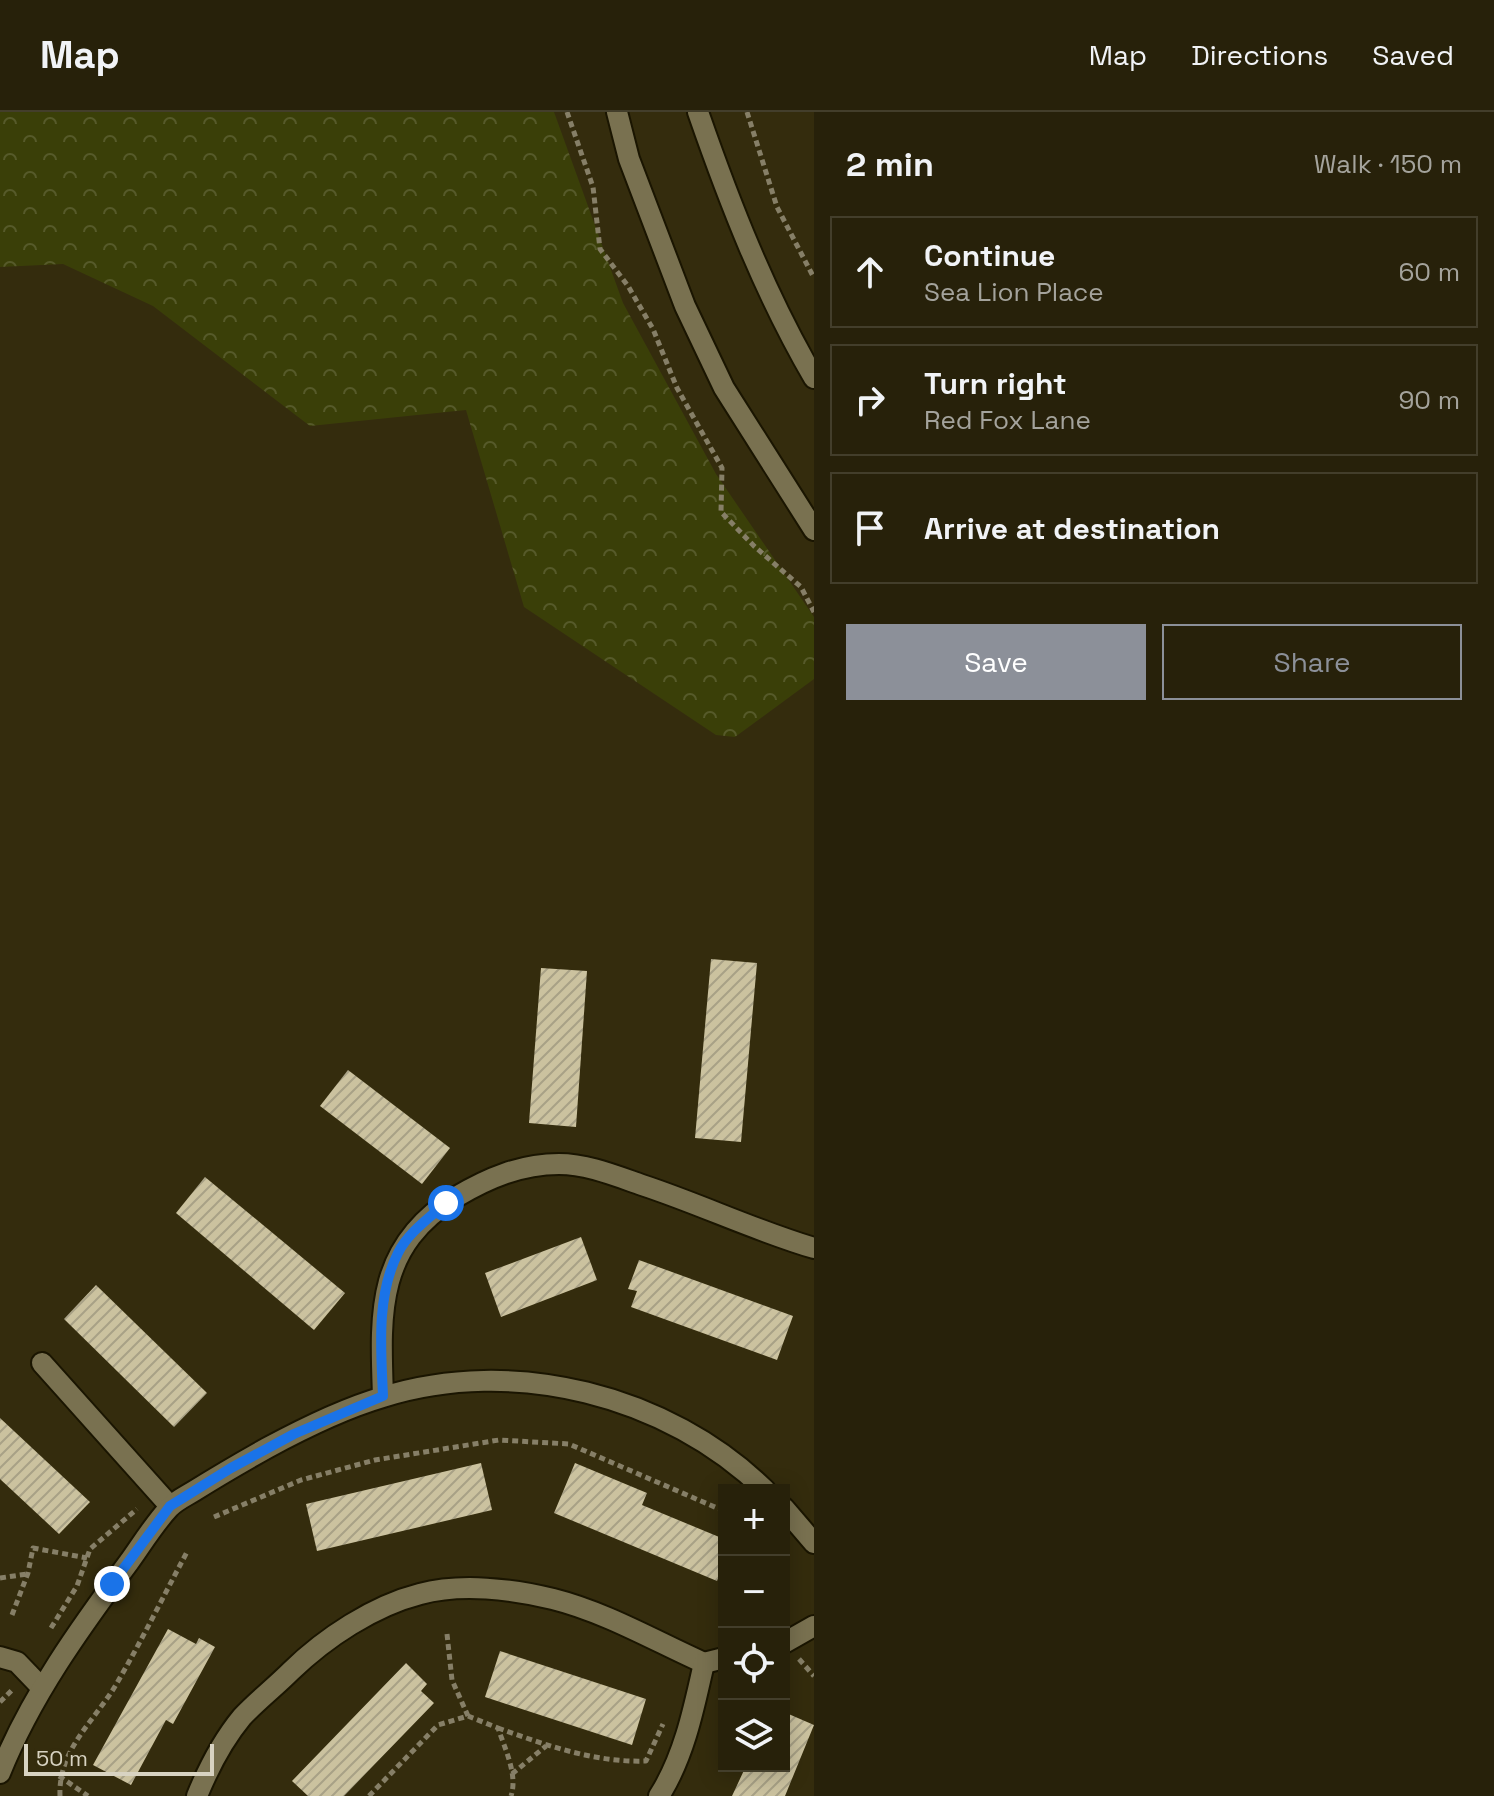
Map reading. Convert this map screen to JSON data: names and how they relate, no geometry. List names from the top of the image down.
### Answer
{
  "scale_bar": "50 m",
  "page": {
    "header": "Map",
    "nav": ["Map", "Directions", "Saved"],
    "heading": ["2 min", "Walk · 150 m"],
    "list": [
      ["Continue", "Sea Lion Place", "60 m"],
      ["Turn right", "Red Fox Lane", "90 m"],
      "Arrive at destination"
    ],
    "buttons": ["Save", "Share"],
    "map_buttons": ["+", "−"],
    "scale": "50 m"
  }
}
